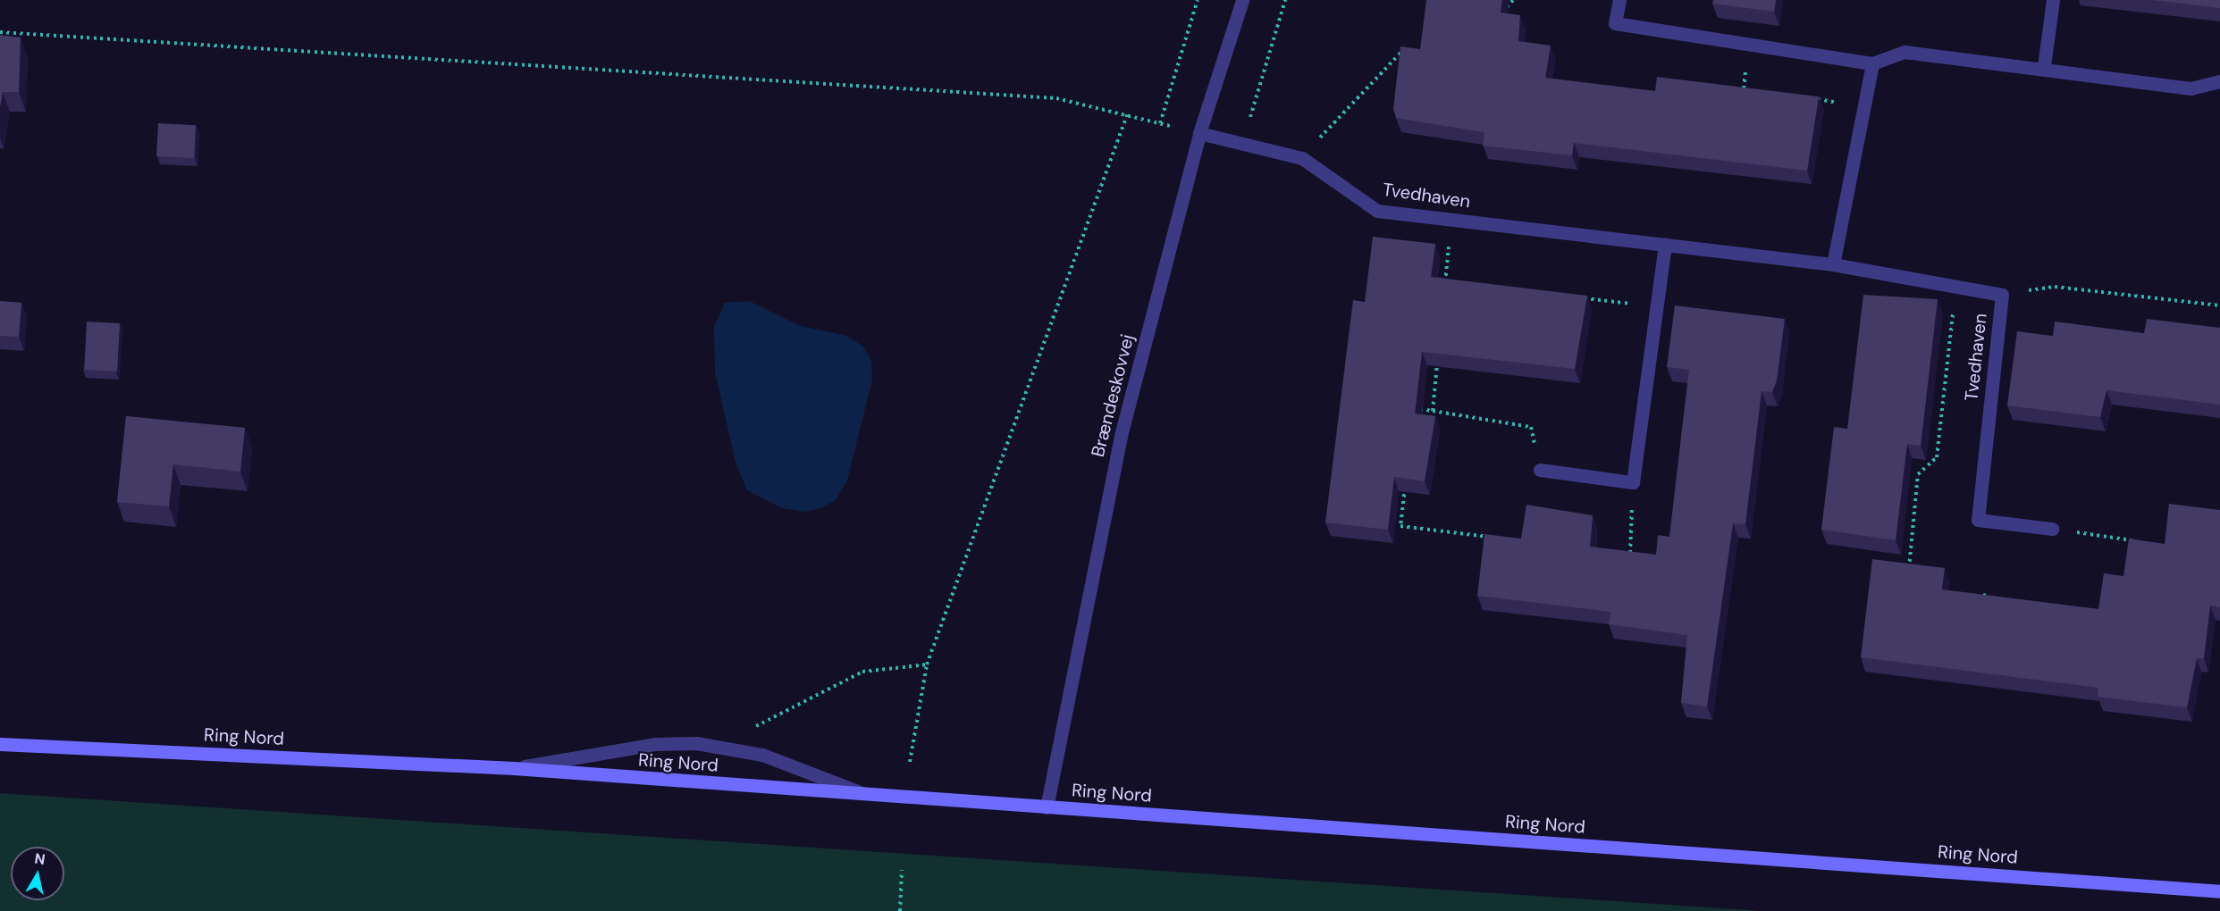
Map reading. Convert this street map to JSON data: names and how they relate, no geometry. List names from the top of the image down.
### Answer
{
  "streets": {
    "main road": ["Ring Nord"],
    "street": ["Tvedhaven", "Brændeskovvej"]
  },
  "crossings": [
    ["Tvedhaven", "Brændeskovvej"],
    ["Brændeskovvej", "Ring Nord"]
  ],
  "north": "top"
}
